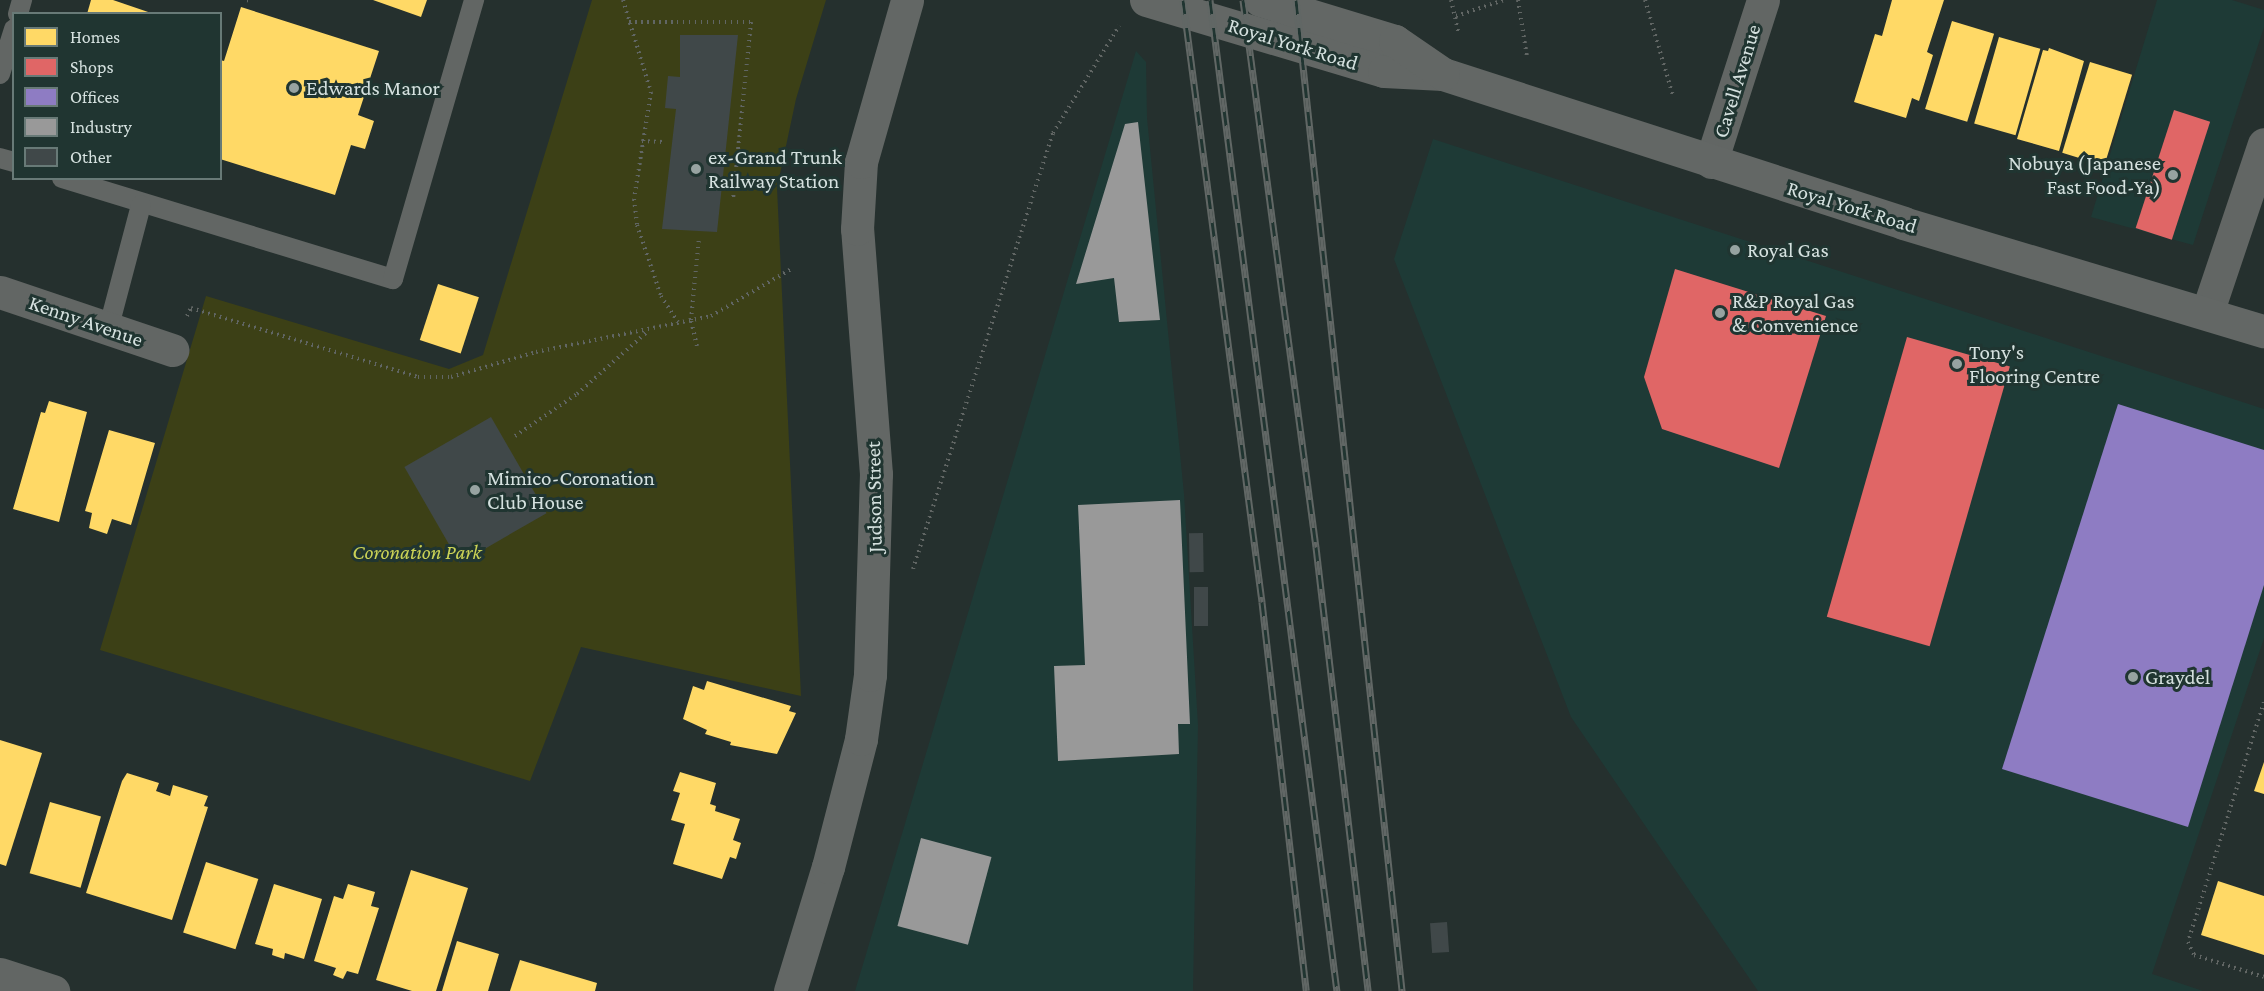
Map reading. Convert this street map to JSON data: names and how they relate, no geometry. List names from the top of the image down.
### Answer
{
  "streets": {
    "main road": ["Royal York Road", "Judson Street"],
    "street": ["Cavell Avenue", "Kenny Avenue"]
  },
  "crossings": [
    ["Royal York Road", "Cavell Avenue"]
  ],
  "parks": ["Coronation Park"],
  "places": [
    "Edwards Manor",
    "ex-Grand Trunk Railway Station",
    "Nobuya (Japanese Fast Food-Ya)",
    "Royal Gas",
    "R&P Royal Gas & Convenience",
    "Tony's Flooring Centre",
    "Mimico-Coronation Club House",
    "Graydel"
  ],
  "legend": [
    "Homes",
    "Shops",
    "Offices",
    "Industry",
    "Other"
  ]
}
